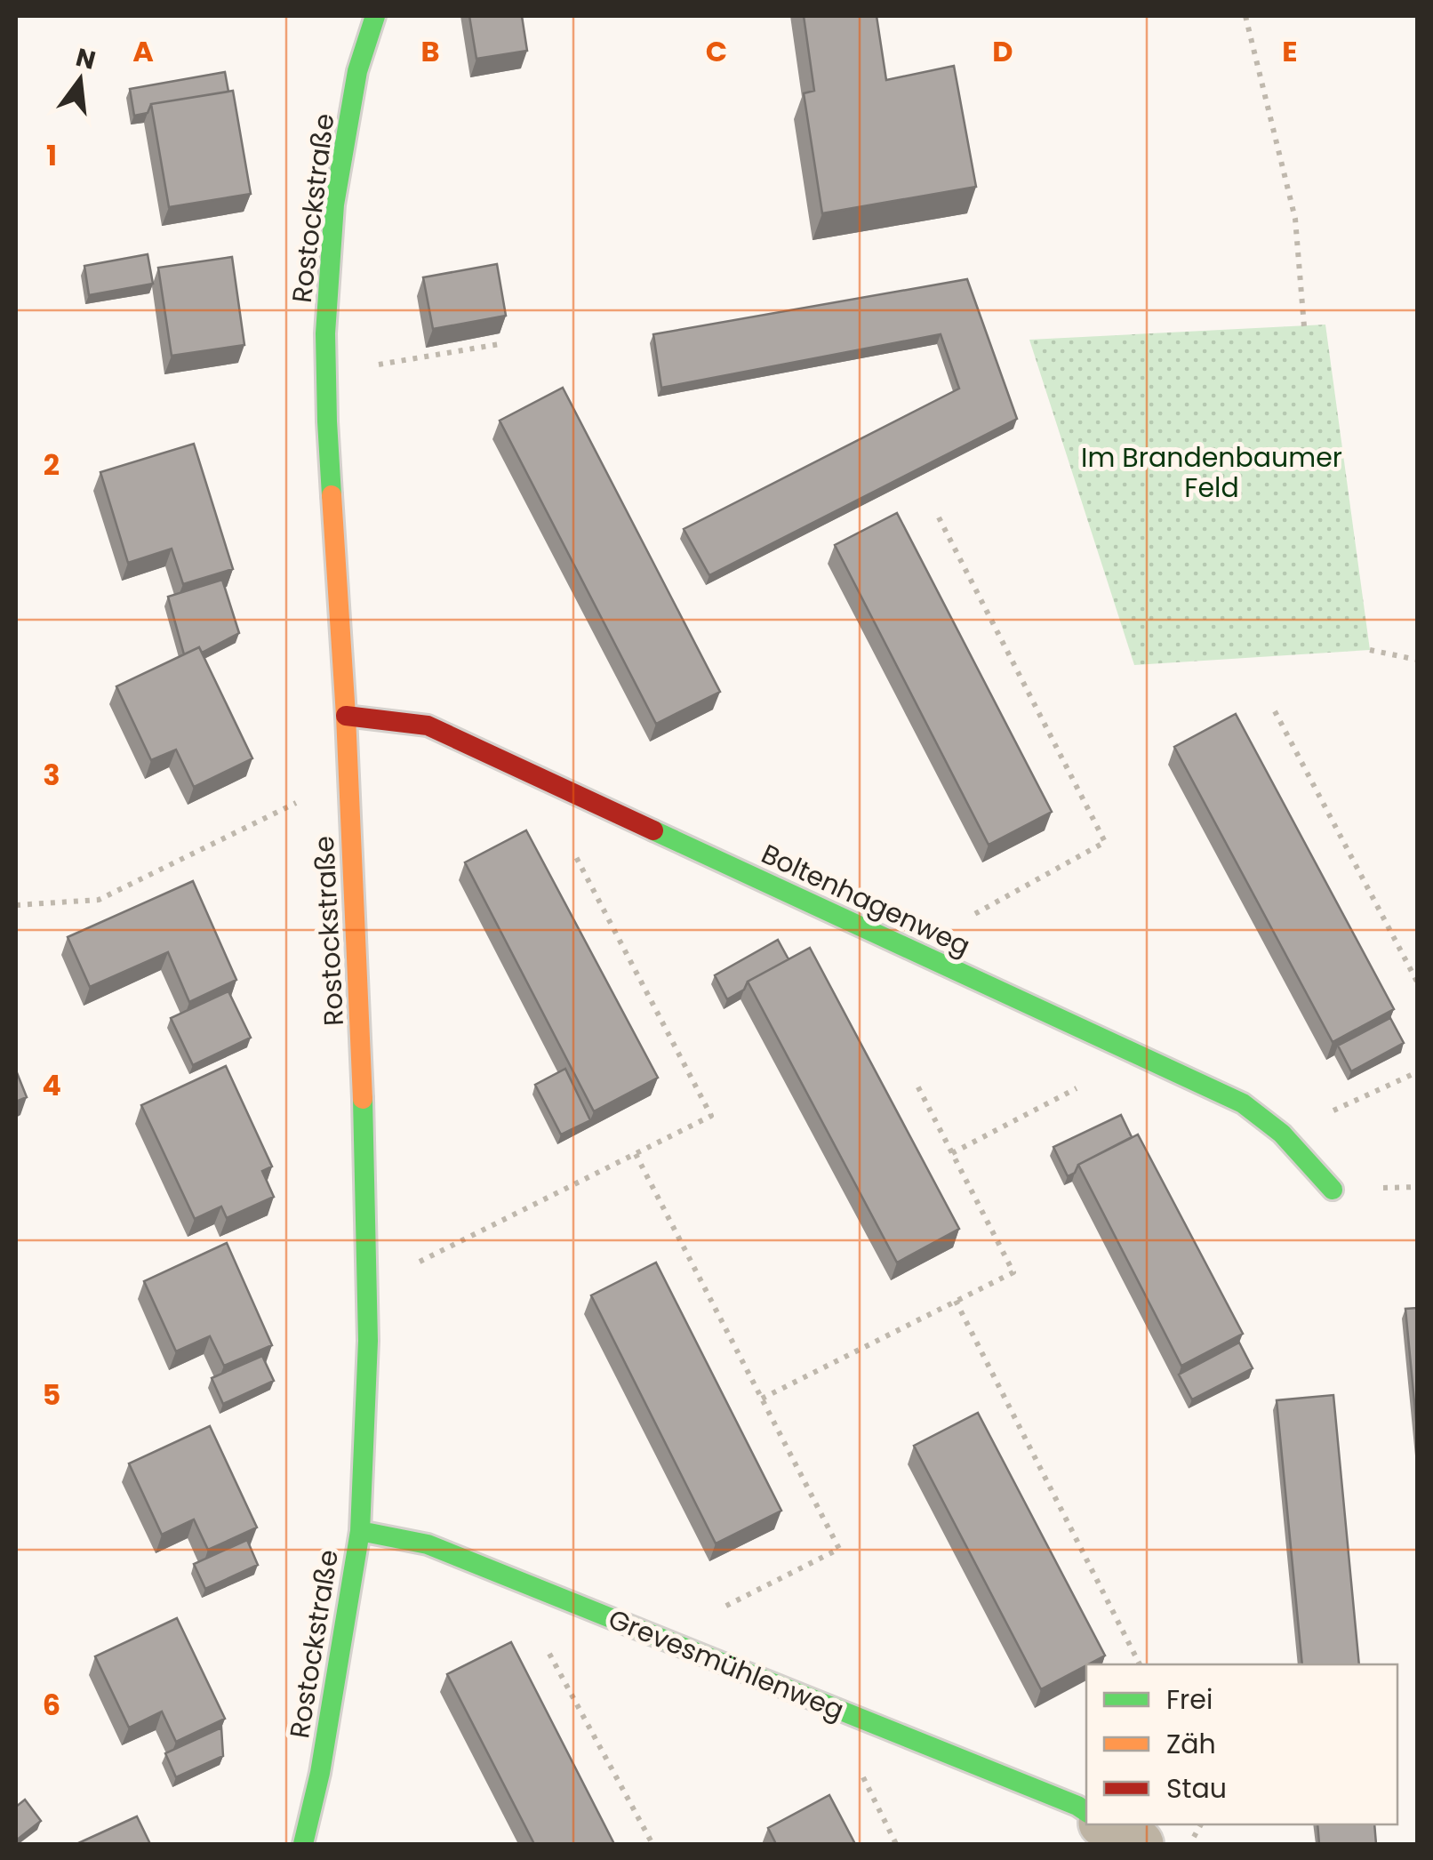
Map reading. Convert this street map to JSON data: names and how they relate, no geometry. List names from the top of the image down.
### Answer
{
  "streets": {
    "street": ["Rostockstraße", "Boltenhagenweg", "Grevesmühlenweg"]
  },
  "crossings": [
    ["Rostockstraße", "Boltenhagenweg"],
    ["Rostockstraße", "Grevesmühlenweg"]
  ],
  "parks": ["Im Brandenbaumer Feld"],
  "legend": ["Frei", "Zäh", "Stau"],
  "north": "top",
  "grid": {
    "columns": [
      "A",
      "B",
      "C",
      "D",
      "E"
    ],
    "rows": [
      "1",
      "2",
      "3",
      "4",
      "5",
      "6"
    ]
  }
}
